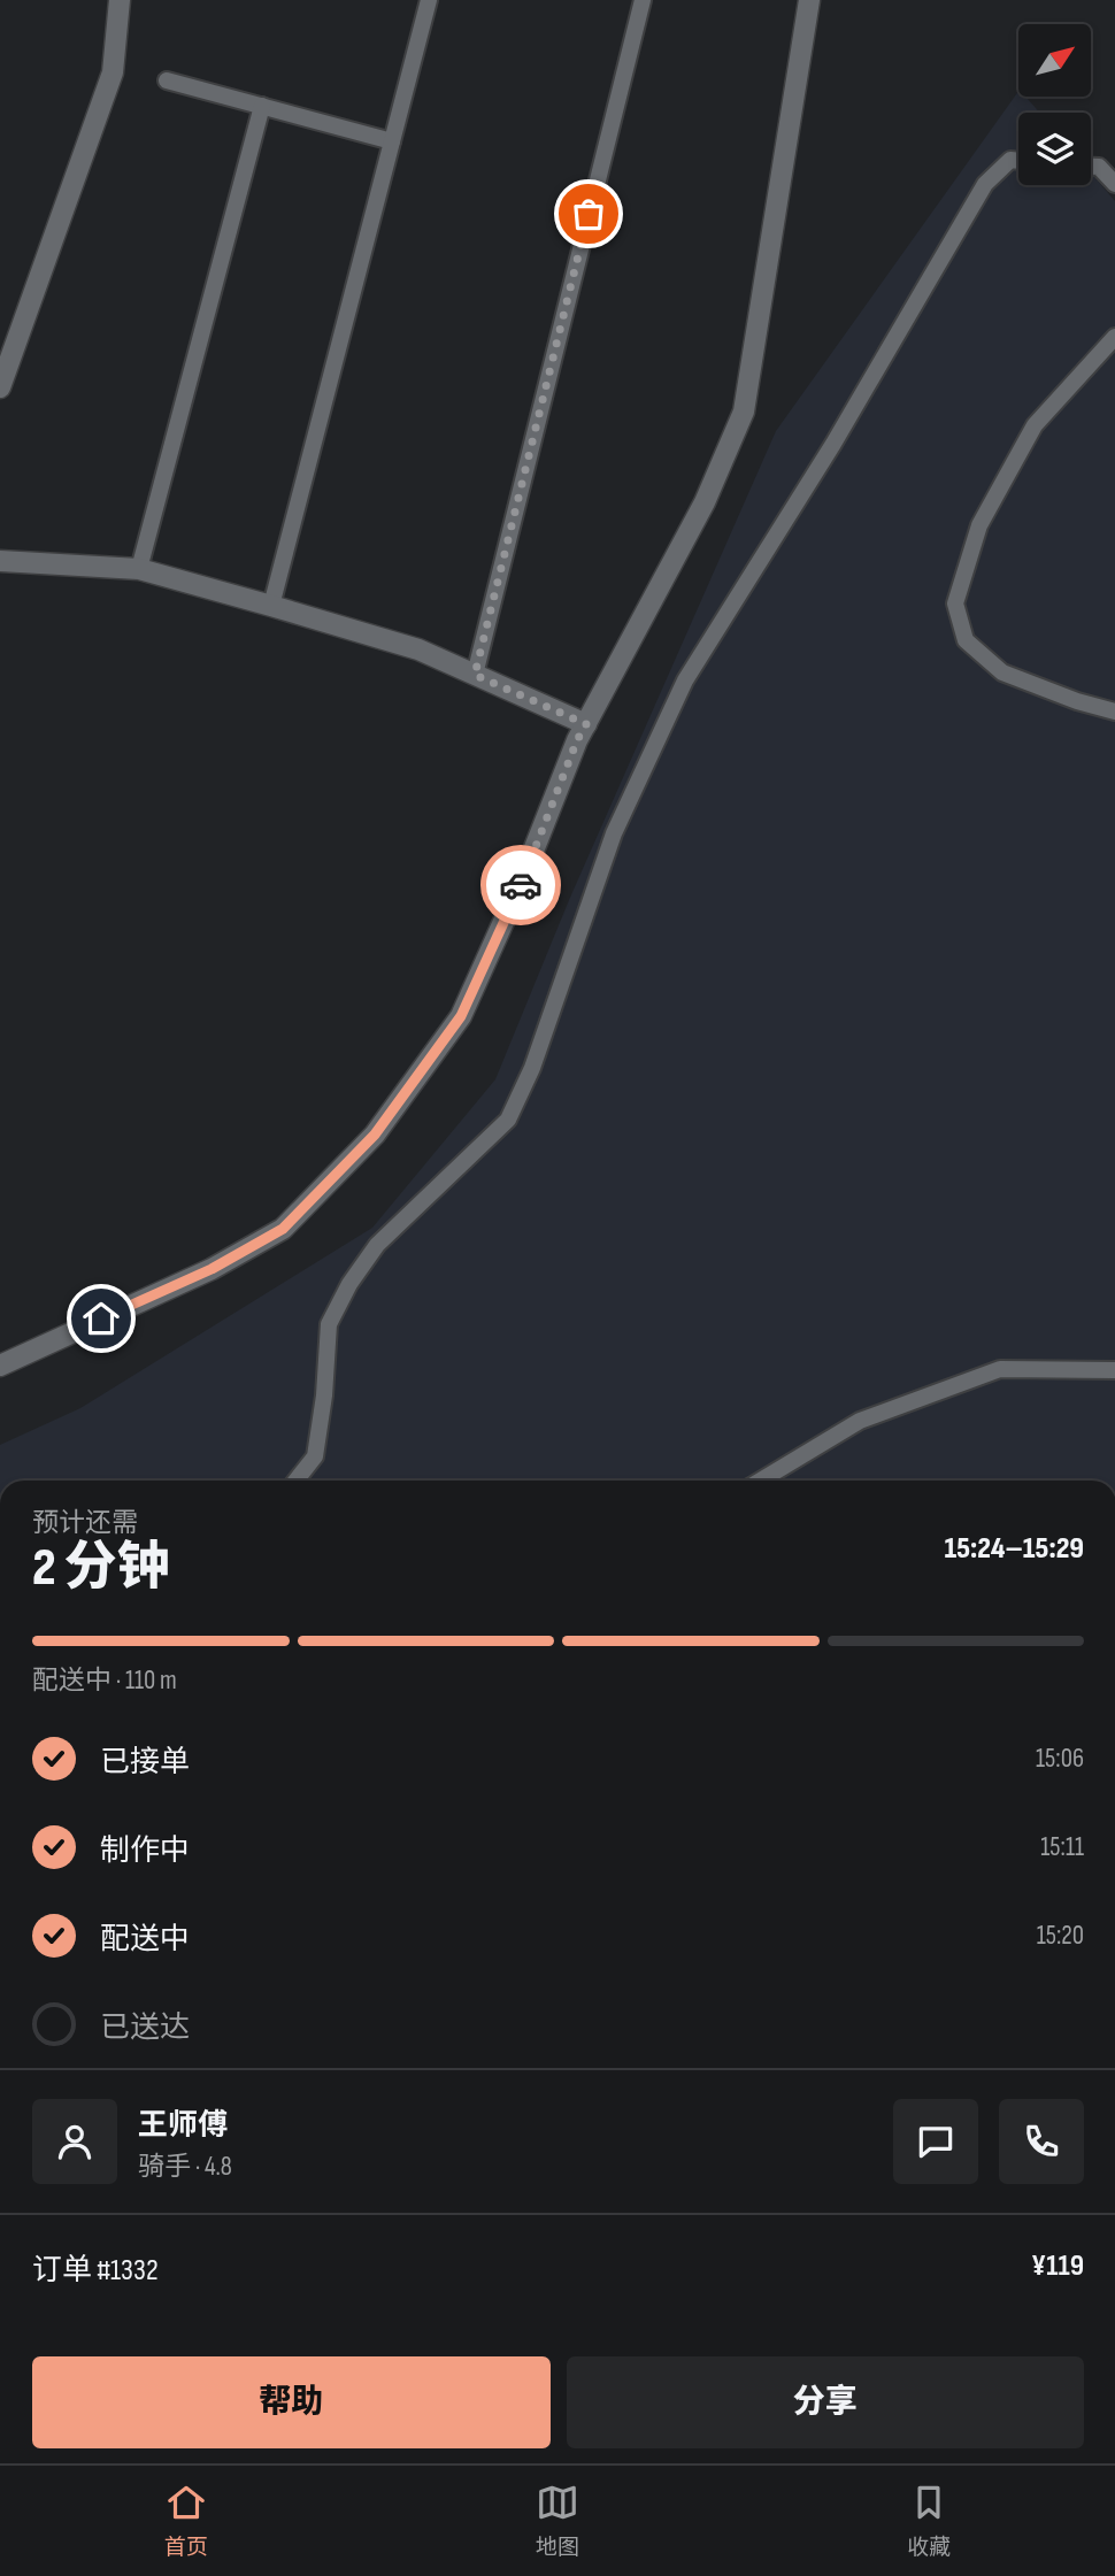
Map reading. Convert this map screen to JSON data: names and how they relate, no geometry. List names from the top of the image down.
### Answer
{
  "north": "top right",
  "page": {
    "heading": ["2 分钟", "预计还需", "15:24–15:29"],
    "panel": [
      "王师傅",
      "骑手 · 4.8",
      "订单 #1332",
      "¥119"
    ],
    "bar": "配送中 · 110 m",
    "list": [
      ["已接单", "15:06"],
      ["制作中", "15:11"],
      ["配送中", "15:20"],
      "已送达"
    ],
    "buttons": ["帮助", "分享"],
    "tabs": ["首页", "地图", "收藏"]
  }
}
